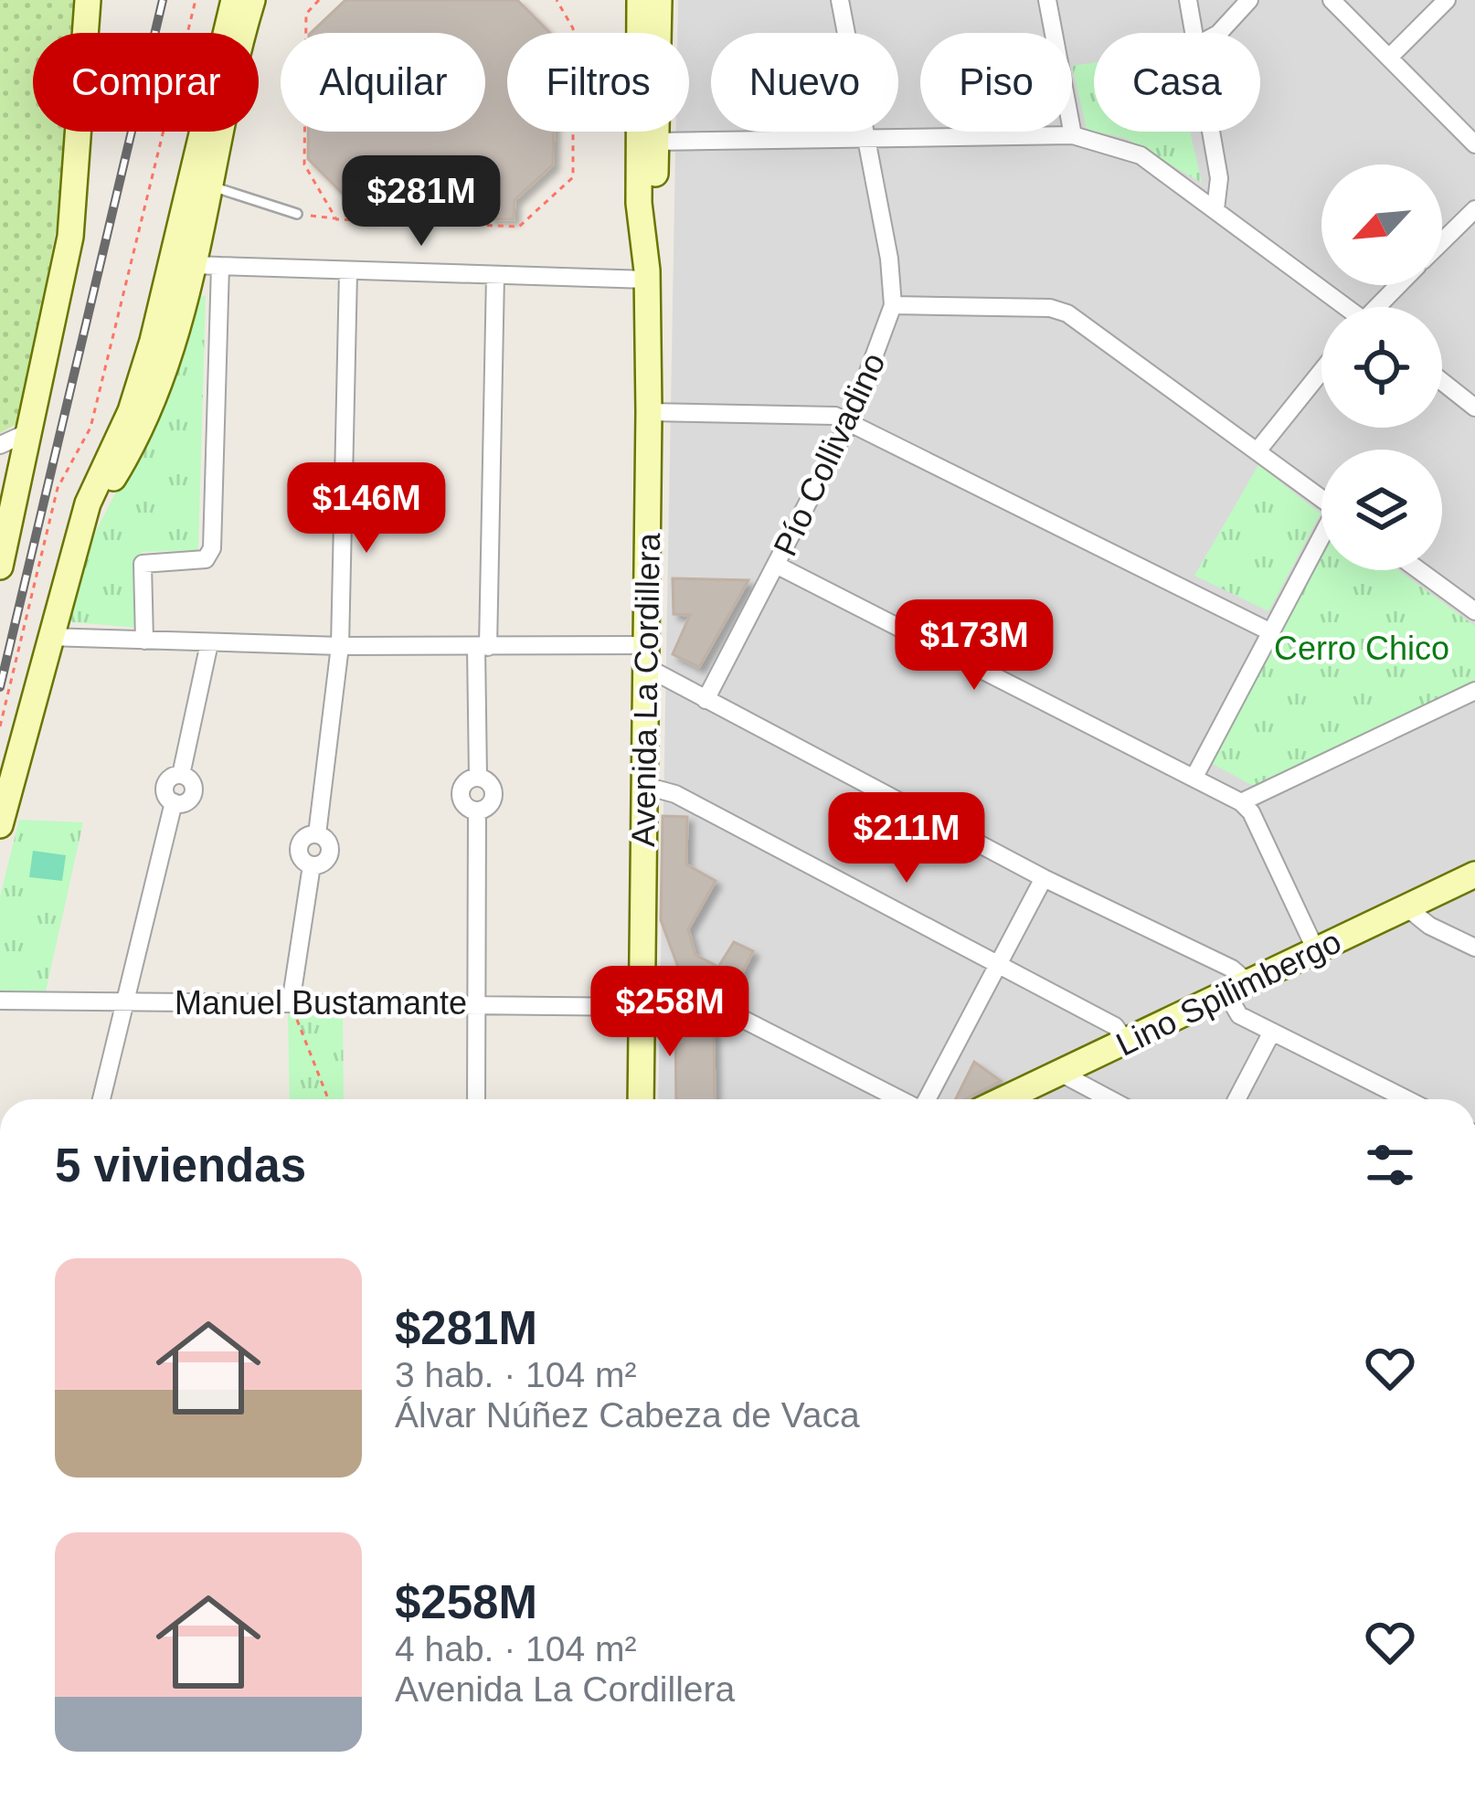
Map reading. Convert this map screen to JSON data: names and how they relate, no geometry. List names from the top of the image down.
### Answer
{
  "streets": {
    "main road": ["Avenida La Cordillera", "Lino Spilimbergo"],
    "street": ["Pío Collivadino", "Manuel Bustamante"]
  },
  "crossings": [
    ["Avenida La Cordillera", "Manuel Bustamante"]
  ],
  "parks": ["Cerro Chico"],
  "north": "bottom left",
  "page": {
    "chip": [
      "Comprar",
      "Alquilar",
      "Filtros",
      "Nuevo",
      "Piso",
      "Casa"
    ],
    "price": [
      "$281M",
      "$146M",
      "$173M",
      "$211M",
      "$258M"
    ],
    "heading": "5 viviendas",
    "list": [
      {
        "name": "$281M",
        "note": "3 hab. · 104 m² · Álvar Núñez Cabeza de Vaca"
      },
      {
        "name": "$258M",
        "note": "4 hab. · 104 m² · Avenida La Cordillera"
      }
    ]
  }
}
